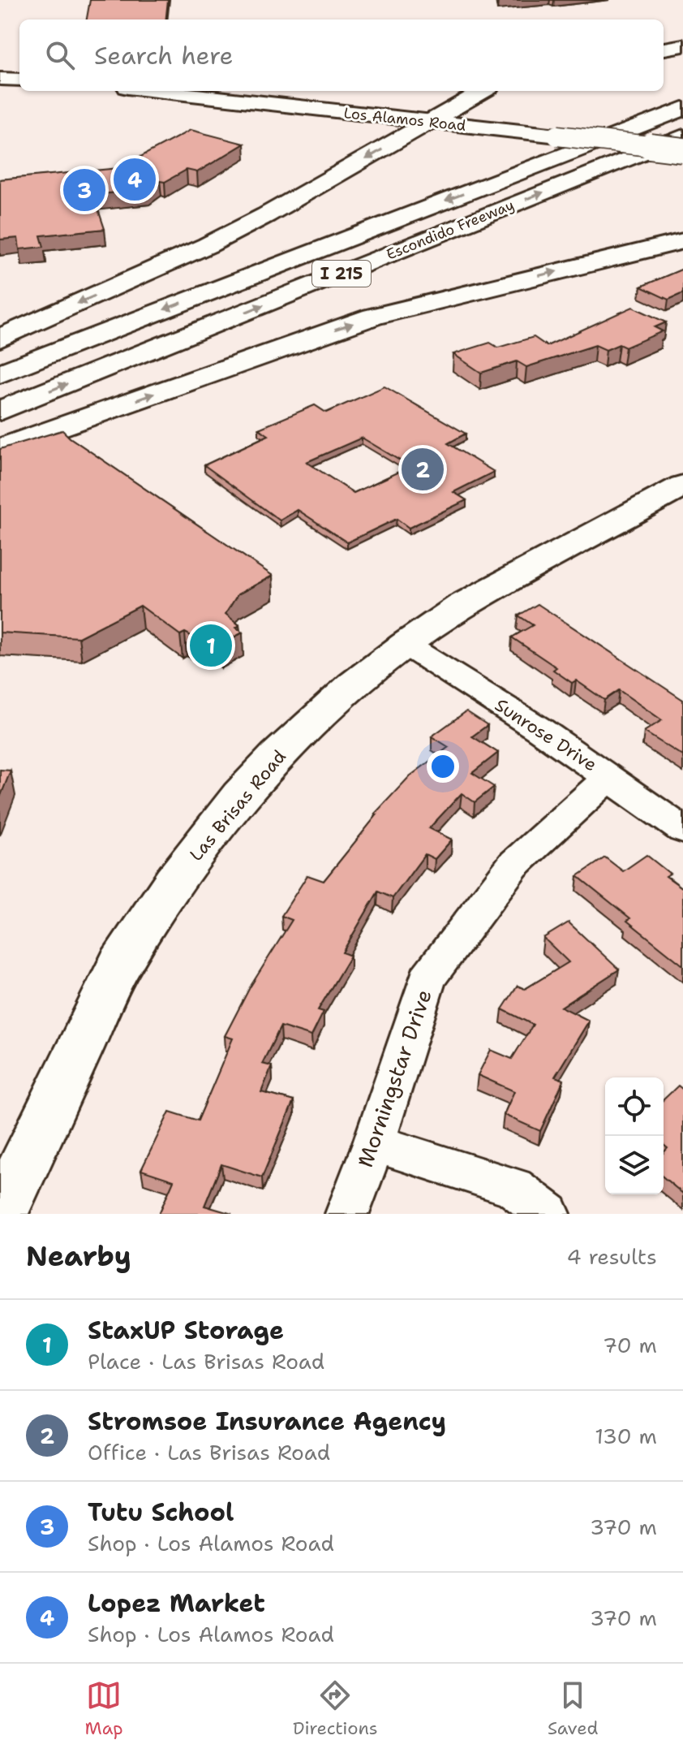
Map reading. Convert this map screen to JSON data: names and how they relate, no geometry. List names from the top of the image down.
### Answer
{
  "streets": {
    "main road": [
      "Los Alamos Road",
      "Escondido Freeway",
      "I 215",
      "Las Brisas Road"
    ],
    "street": ["Sunrose Drive", "Morningstar Drive"]
  },
  "crossings": [
    ["Sunrose Drive", "Las Brisas Road"],
    ["Sunrose Drive", "Morningstar Drive"]
  ],
  "page": {
    "search": "Search here",
    "pins": [
      "4",
      "3",
      "2",
      "1"
    ],
    "heading": ["Nearby", "4 results"],
    "list": [
      {
        "mark": "1",
        "name": "StaxUP Storage",
        "note": "Place · Las Brisas Road",
        "value": "70 m"
      },
      {
        "mark": "2",
        "name": "Stromsoe Insurance Agency",
        "note": "Office · Las Brisas Road",
        "value": "130 m"
      },
      {
        "mark": "3",
        "name": "Tutu School",
        "note": "Shop · Los Alamos Road",
        "value": "370 m"
      },
      {
        "mark": "4",
        "name": "Lopez Market",
        "note": "Shop · Los Alamos Road",
        "value": "370 m"
      }
    ],
    "nav": ["Map", "Directions", "Saved"]
  }
}
